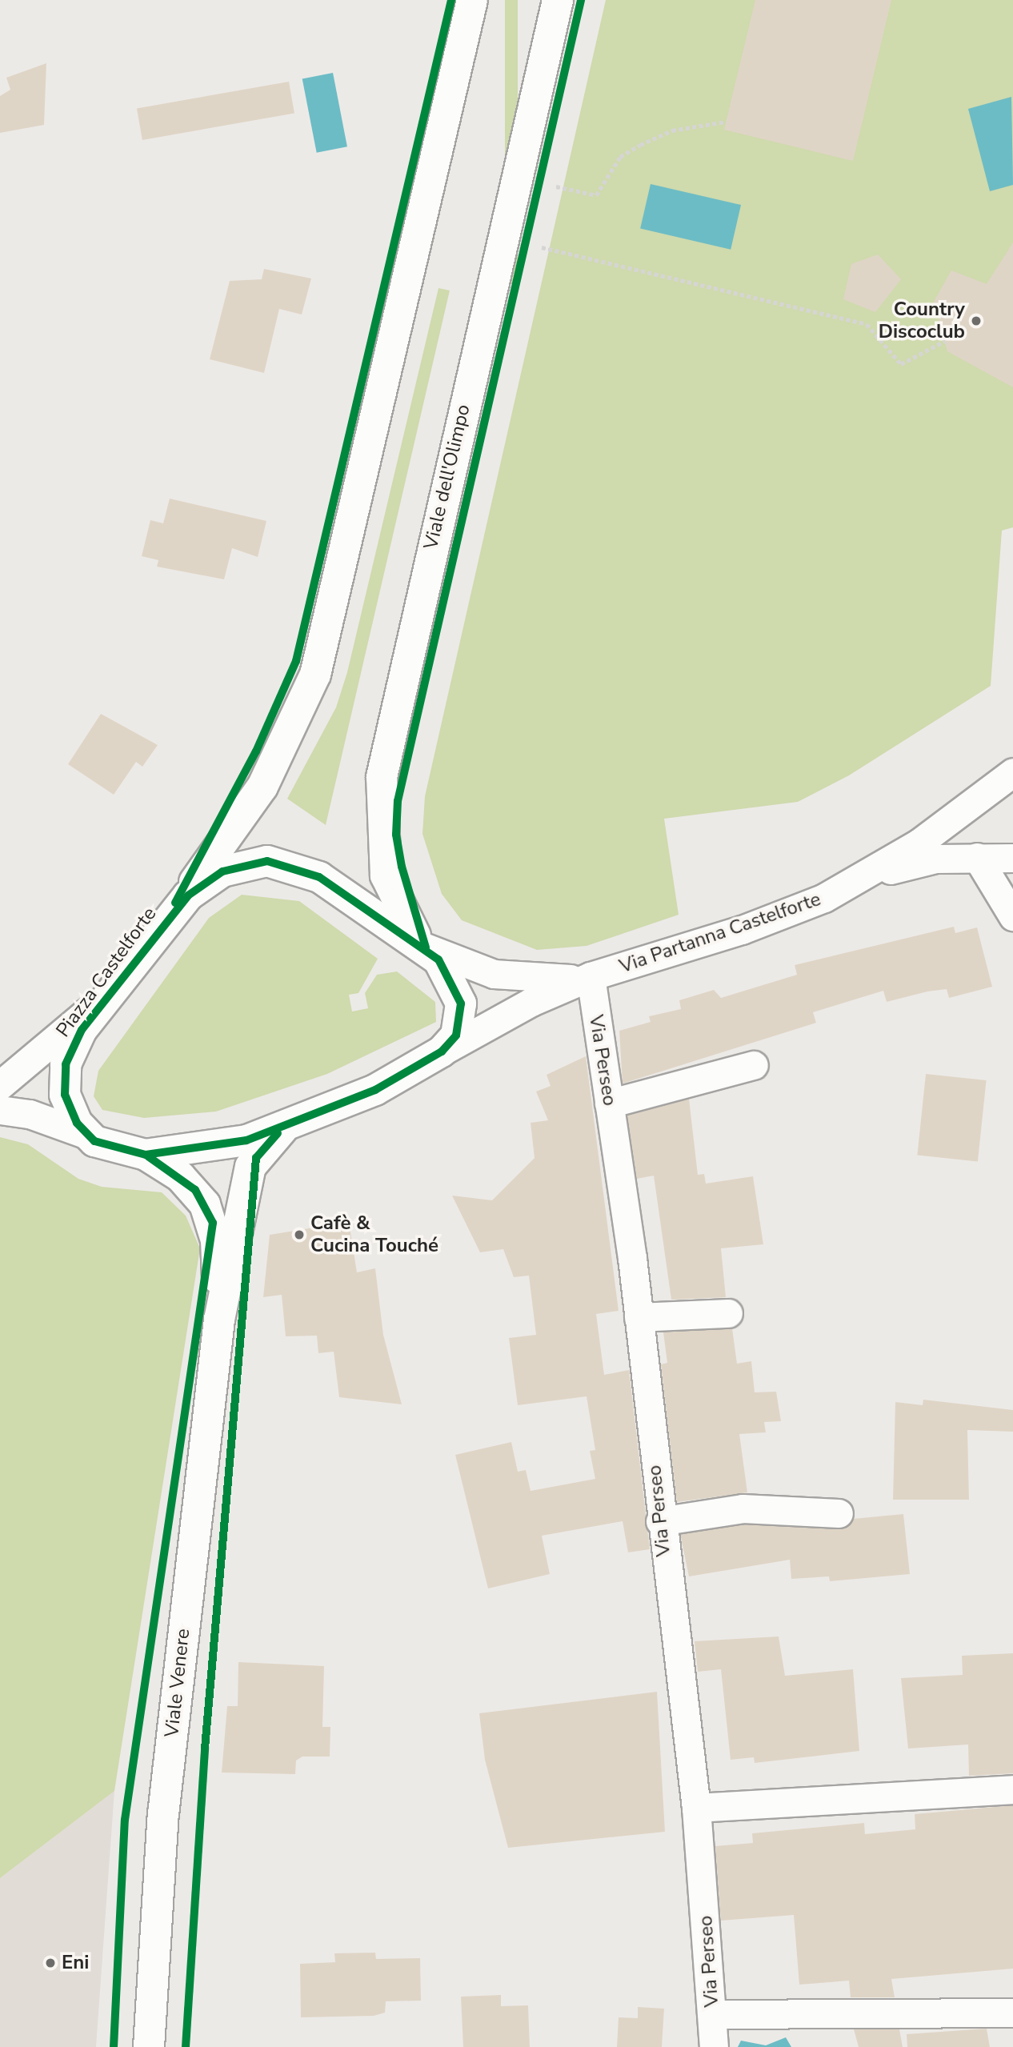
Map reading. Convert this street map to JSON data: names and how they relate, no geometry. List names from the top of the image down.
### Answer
{
  "streets": {
    "street": [
      "Viale dell'Olimpo",
      "Via Partanna Castelforte",
      "Piazza Castelforte",
      "Via Perseo",
      "Viale Venere"
    ]
  },
  "crossings": [
    ["Viale dell'Olimpo", "Piazza Castelforte"],
    ["Via Partanna Castelforte", "Piazza Castelforte"],
    ["Via Partanna Castelforte", "Via Perseo"],
    ["Piazza Castelforte", "Viale Venere"]
  ],
  "places": ["Country Discoclub", "Cafè & Cucina Touché", "Eni"]
}
